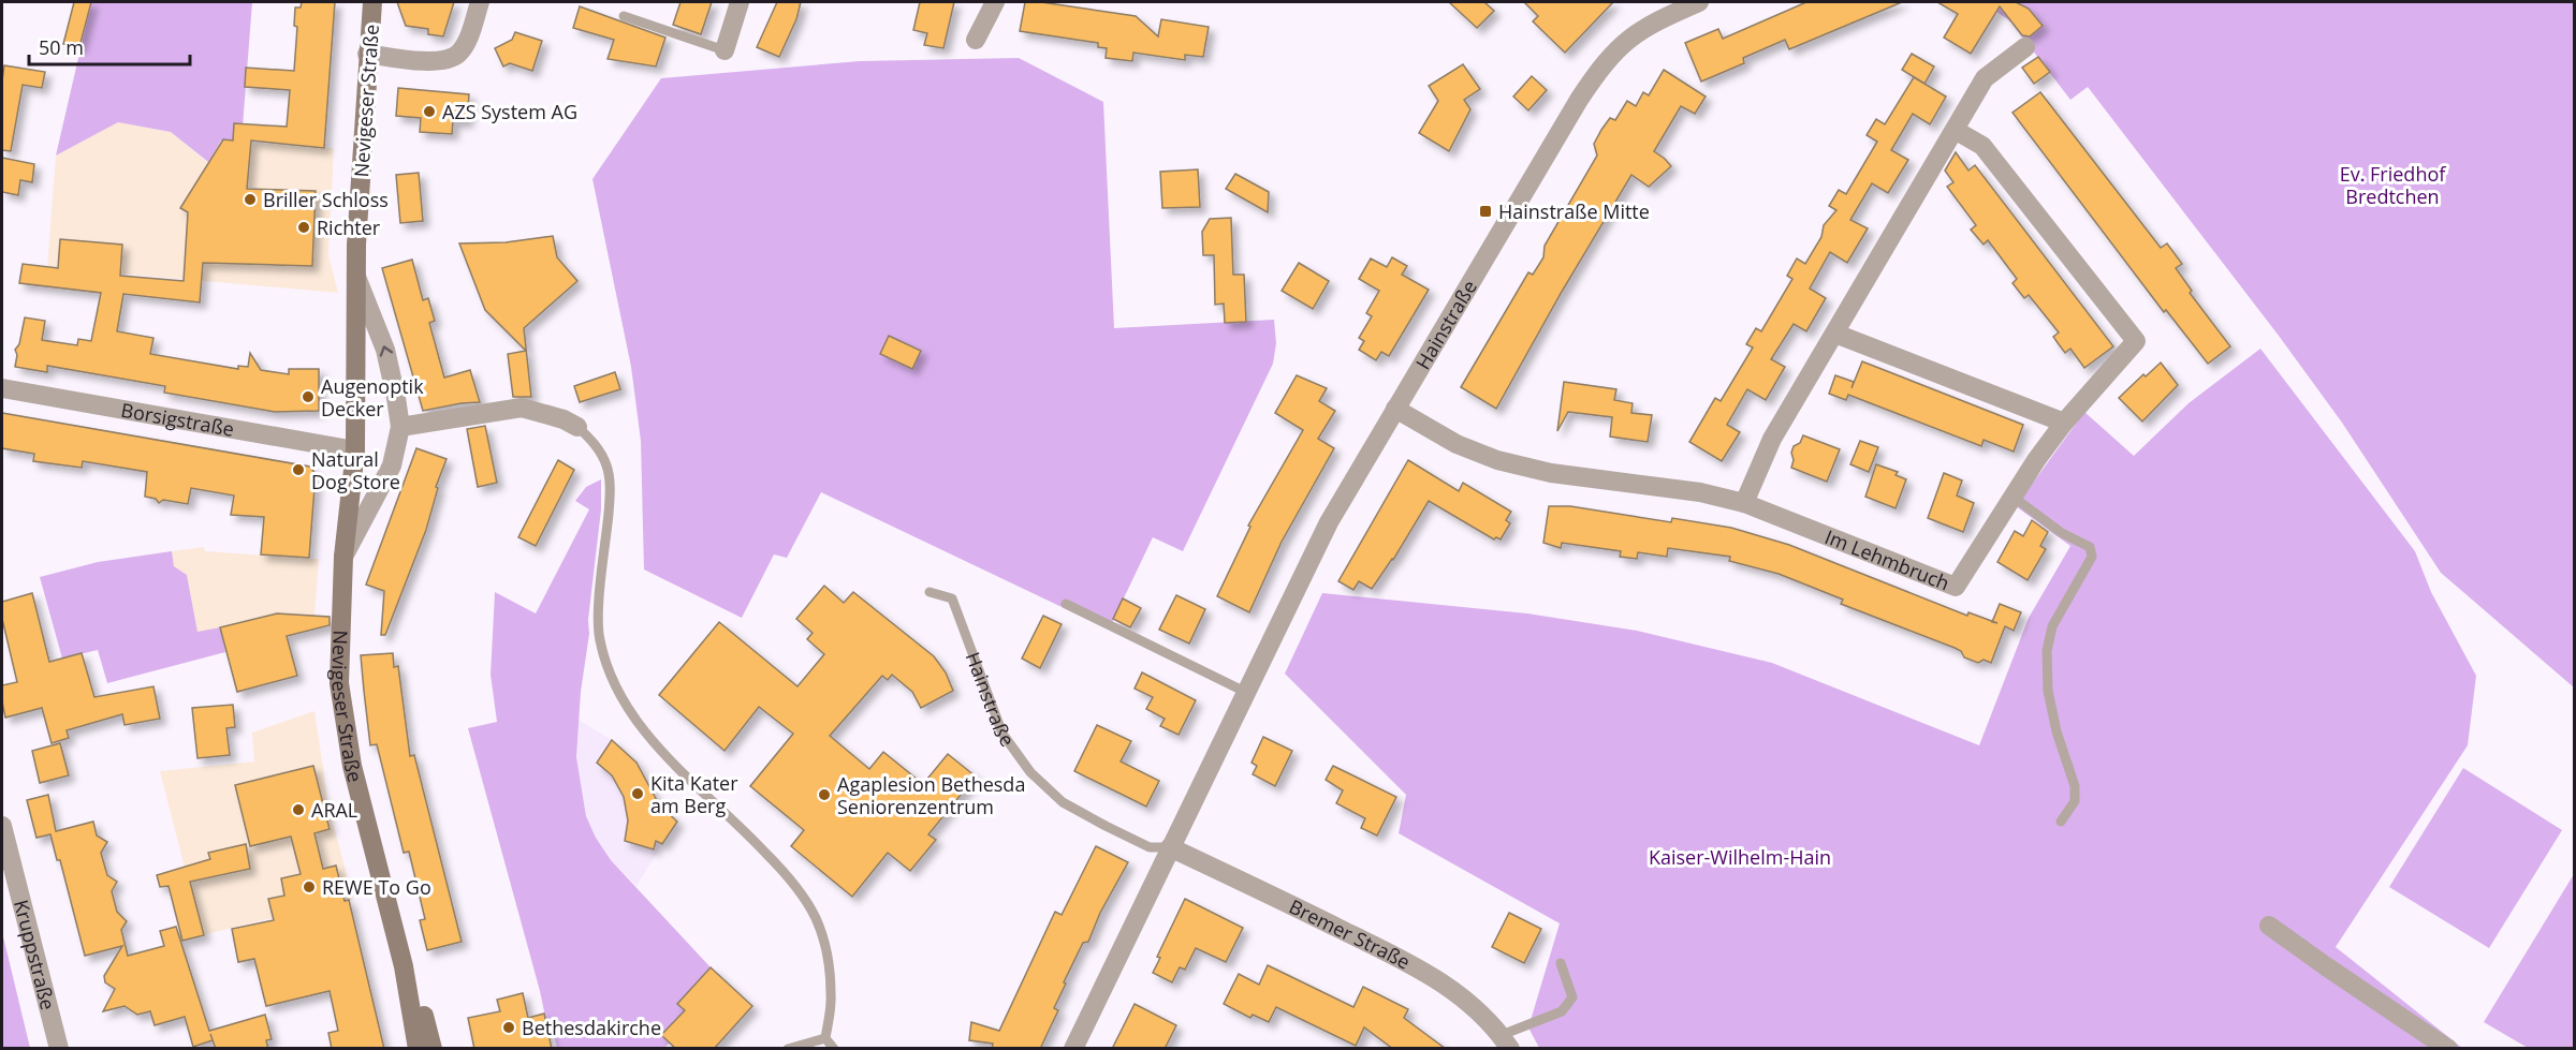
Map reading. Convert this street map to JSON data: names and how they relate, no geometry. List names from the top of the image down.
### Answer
{
  "streets": {
    "main road": ["Nevigeser Straße"],
    "street": [
      "Hainstraße",
      "Borsigstraße",
      "Im Lehmbruch",
      "Bremer Straße",
      "Kruppstraße"
    ]
  },
  "crossings": [
    ["Nevigeser Straße", "Borsigstraße"],
    ["Hainstraße", "Im Lehmbruch"],
    ["Hainstraße", "Bremer Straße"]
  ],
  "parks": ["Ev. Friedhof Bredtchen", "Kaiser-Wilhelm-Hain"],
  "places": {
    "other": [
      "AZS System AG",
      "Briller Schloss",
      "Richter",
      "Augenoptik Decker",
      "Natural Dog Store",
      "Kita Kater am Berg",
      "Agaplesion Bethesda Seniorenzentrum",
      "ARAL",
      "REWE To Go",
      "Bethesdakirche"
    ],
    "transit": ["Hainstraße Mitte"]
  },
  "scale_bar": "50 m"
}
